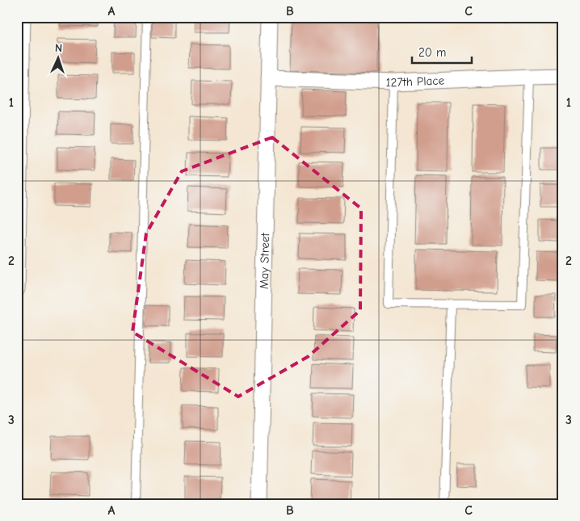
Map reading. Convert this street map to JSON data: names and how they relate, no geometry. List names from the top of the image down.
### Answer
{
  "streets": {
    "street": ["127th Place", "May Street"]
  },
  "crossings": [
    ["127th Place", "May Street"]
  ],
  "scale_bar": "20 m",
  "north": "top",
  "grid": {
    "columns": ["A", "B", "C"],
    "rows": ["1", "2", "3"]
  }
}
